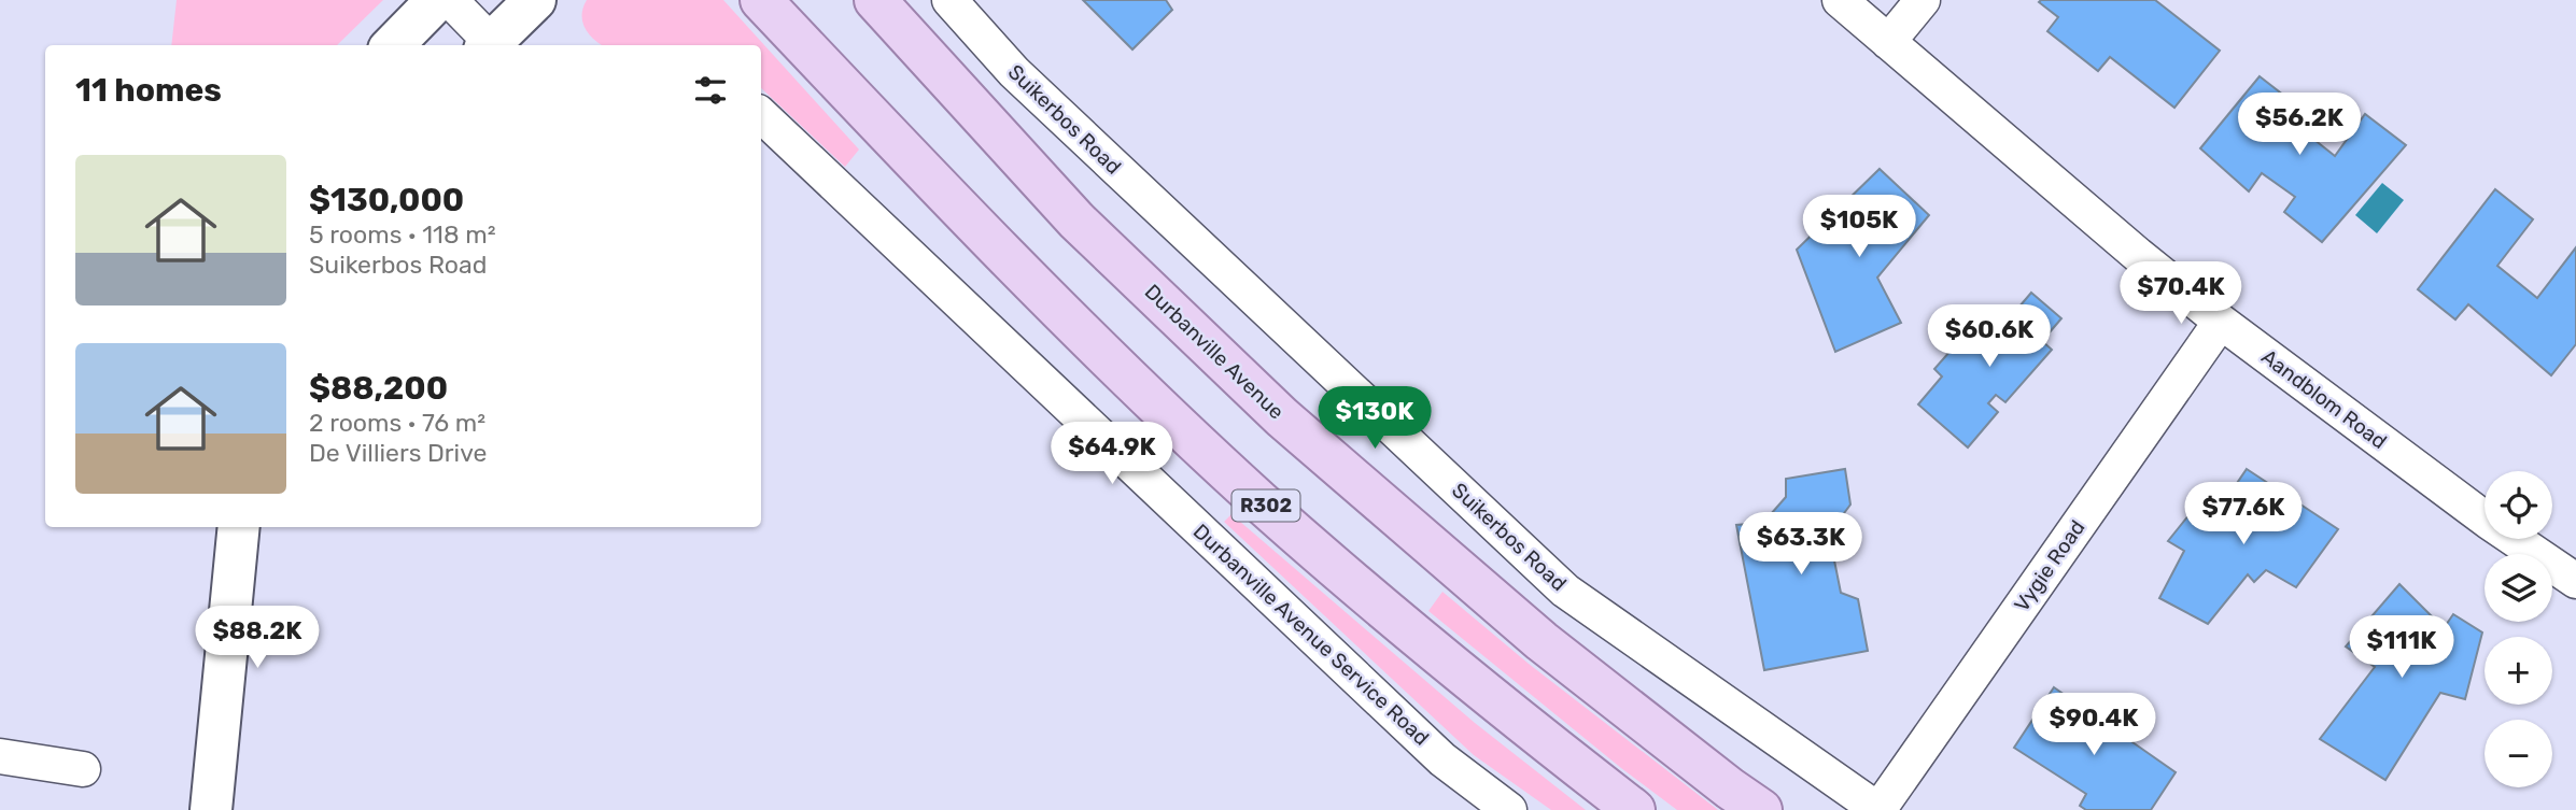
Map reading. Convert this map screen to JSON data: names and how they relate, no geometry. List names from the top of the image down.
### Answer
{
  "streets": {
    "main road": ["Durbanville Avenue", "R302"],
    "street": [
      "Suikerbos Road",
      "Aandblom Road",
      "Vygie Road",
      "Durbanville Avenue Service Road"
    ]
  },
  "crossings": [
    ["Suikerbos Road", "Vygie Road"],
    ["Aandblom Road", "Vygie Road"]
  ],
  "page": {
    "heading": "11 homes",
    "price": [
      "$56.2K",
      "$105K",
      "$70.4K",
      "$60.6K",
      "$130K",
      "$64.9K",
      "$77.6K",
      "$63.3K",
      "$88.2K",
      "$111K",
      "$90.4K"
    ],
    "list": [
      {
        "name": "$130,000",
        "note": "5 rooms · 118 m² · Suikerbos Road"
      },
      {
        "name": "$88,200",
        "note": "2 rooms · 76 m² · De Villiers Drive"
      }
    ],
    "map_buttons": ["+", "−"]
  }
}
